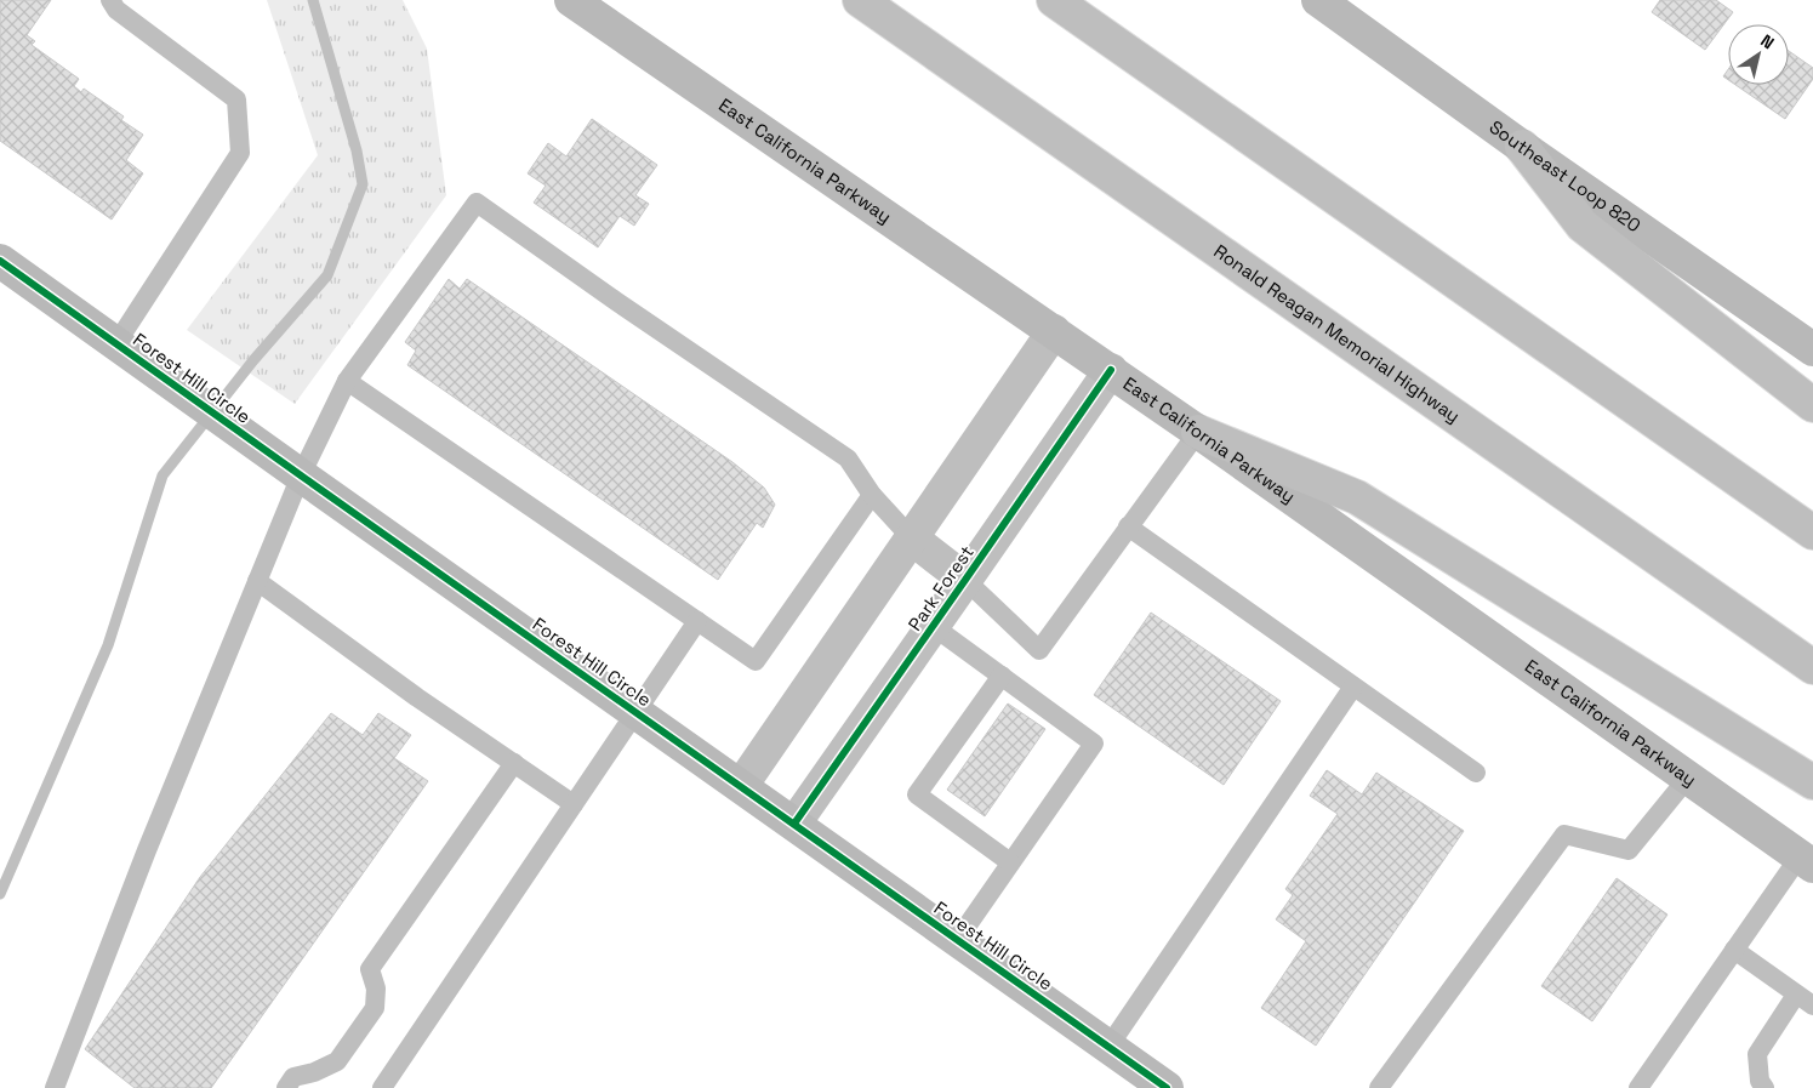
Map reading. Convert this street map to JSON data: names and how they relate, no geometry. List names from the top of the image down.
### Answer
{
  "streets": {
    "main road": [
      "East California Parkway",
      "Southeast Loop 820",
      "Ronald Reagan Memorial Highway",
      "Forest Hill Circle",
      "Park Forest"
    ]
  },
  "crossings": [
    ["East California Parkway", "Park Forest"],
    ["Forest Hill Circle", "Park Forest"]
  ],
  "north": "top right"
}
